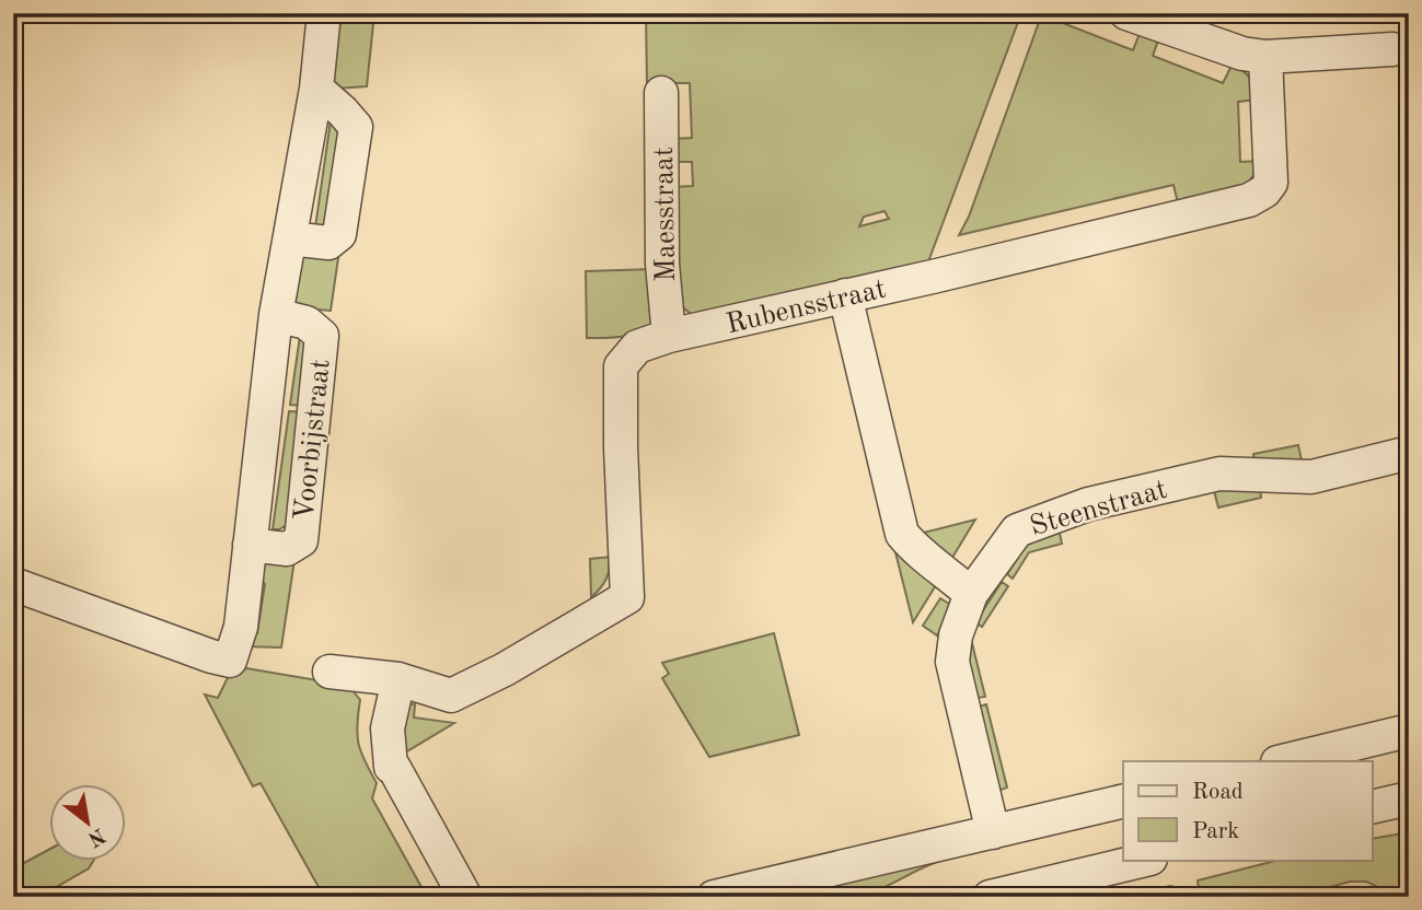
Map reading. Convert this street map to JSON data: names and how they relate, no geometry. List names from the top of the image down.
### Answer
{
  "streets": {
    "street": [
      "Maesstraat",
      "Rubensstraat",
      "Voorbijstraat",
      "Steenstraat"
    ]
  },
  "crossings": [
    ["Maesstraat", "Rubensstraat"]
  ],
  "legend": ["Road", "Park"],
  "north": "bottom right"
}
